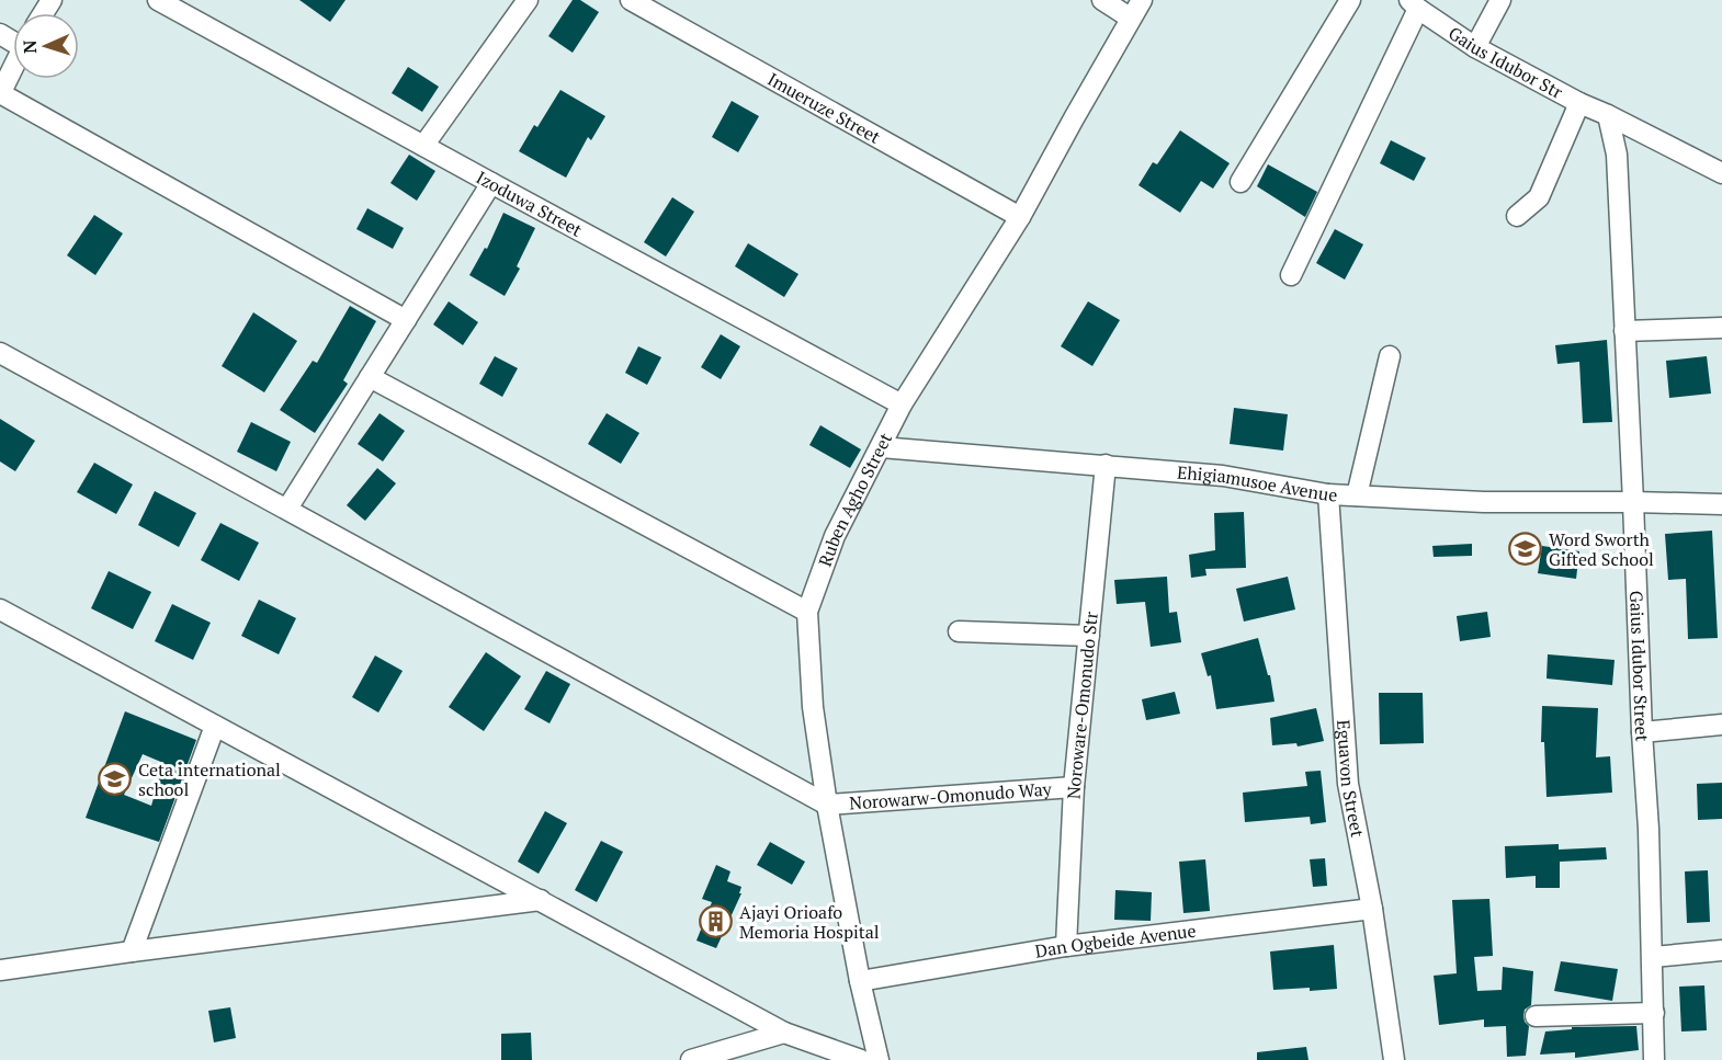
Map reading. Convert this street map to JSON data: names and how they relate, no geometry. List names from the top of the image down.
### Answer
{
  "streets": {
    "street": [
      "Gaius Idubor Str",
      "Imueruze Street",
      "Izoduwa Street",
      "Ehigiamusoe Avenue",
      "Ruben Agho Street",
      "Gaius Idubor Street",
      "Noroware-Omonudo Str",
      "Eguavon Street",
      "Norowarw-Omonudo Way",
      "Dan Ogbeide Avenue"
    ]
  },
  "crossings": [
    ["Gaius Idubor Str", "Gaius Idubor Street"],
    ["Imueruze Street", "Ruben Agho Street"],
    ["Izoduwa Street", "Ruben Agho Street"],
    ["Ehigiamusoe Avenue", "Ruben Agho Street"],
    ["Ehigiamusoe Avenue", "Gaius Idubor Street"],
    ["Ehigiamusoe Avenue", "Noroware-Omonudo Str"],
    ["Ehigiamusoe Avenue", "Eguavon Street"],
    ["Ruben Agho Street", "Norowarw-Omonudo Way"],
    ["Ruben Agho Street", "Dan Ogbeide Avenue"],
    ["Noroware-Omonudo Str", "Norowarw-Omonudo Way"],
    ["Noroware-Omonudo Str", "Dan Ogbeide Avenue"],
    ["Eguavon Street", "Dan Ogbeide Avenue"]
  ],
  "places": {
    "school or university": ["Word Sworth Gifted School", "Ceta international school"],
    "building": ["Ajayi Orioafo Memoria Hospital"]
  },
  "north": "left"
}
